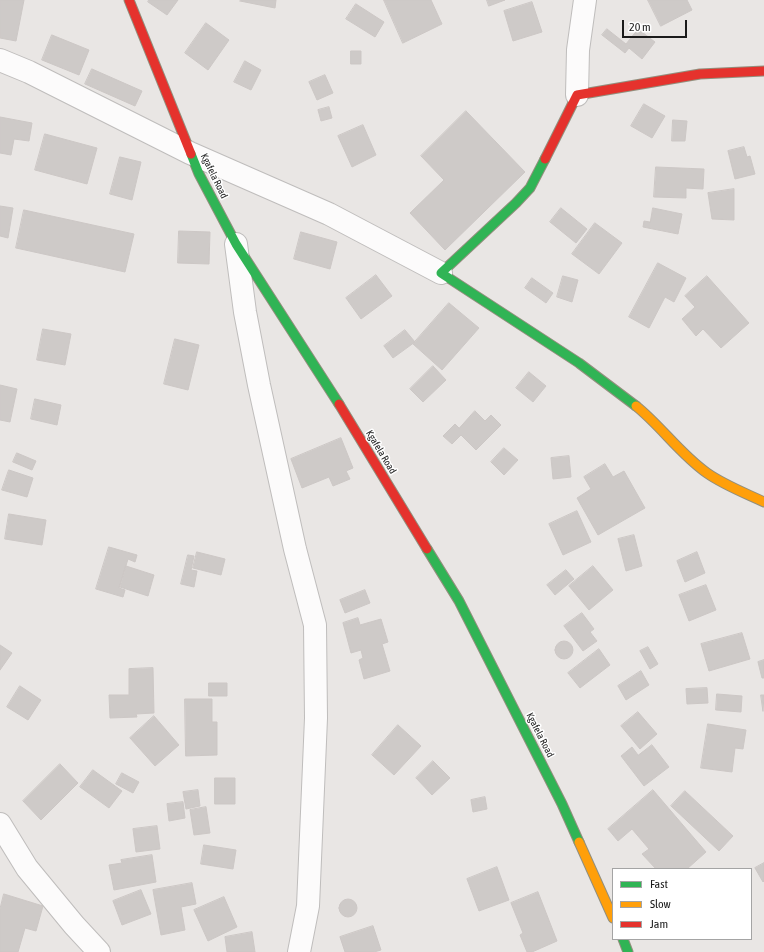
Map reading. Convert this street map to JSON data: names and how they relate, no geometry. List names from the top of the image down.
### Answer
{
  "streets": {
    "street": ["Kgafela Road"]
  },
  "legend": ["Fast", "Slow", "Jam"],
  "scale_bar": "20 m"
}
